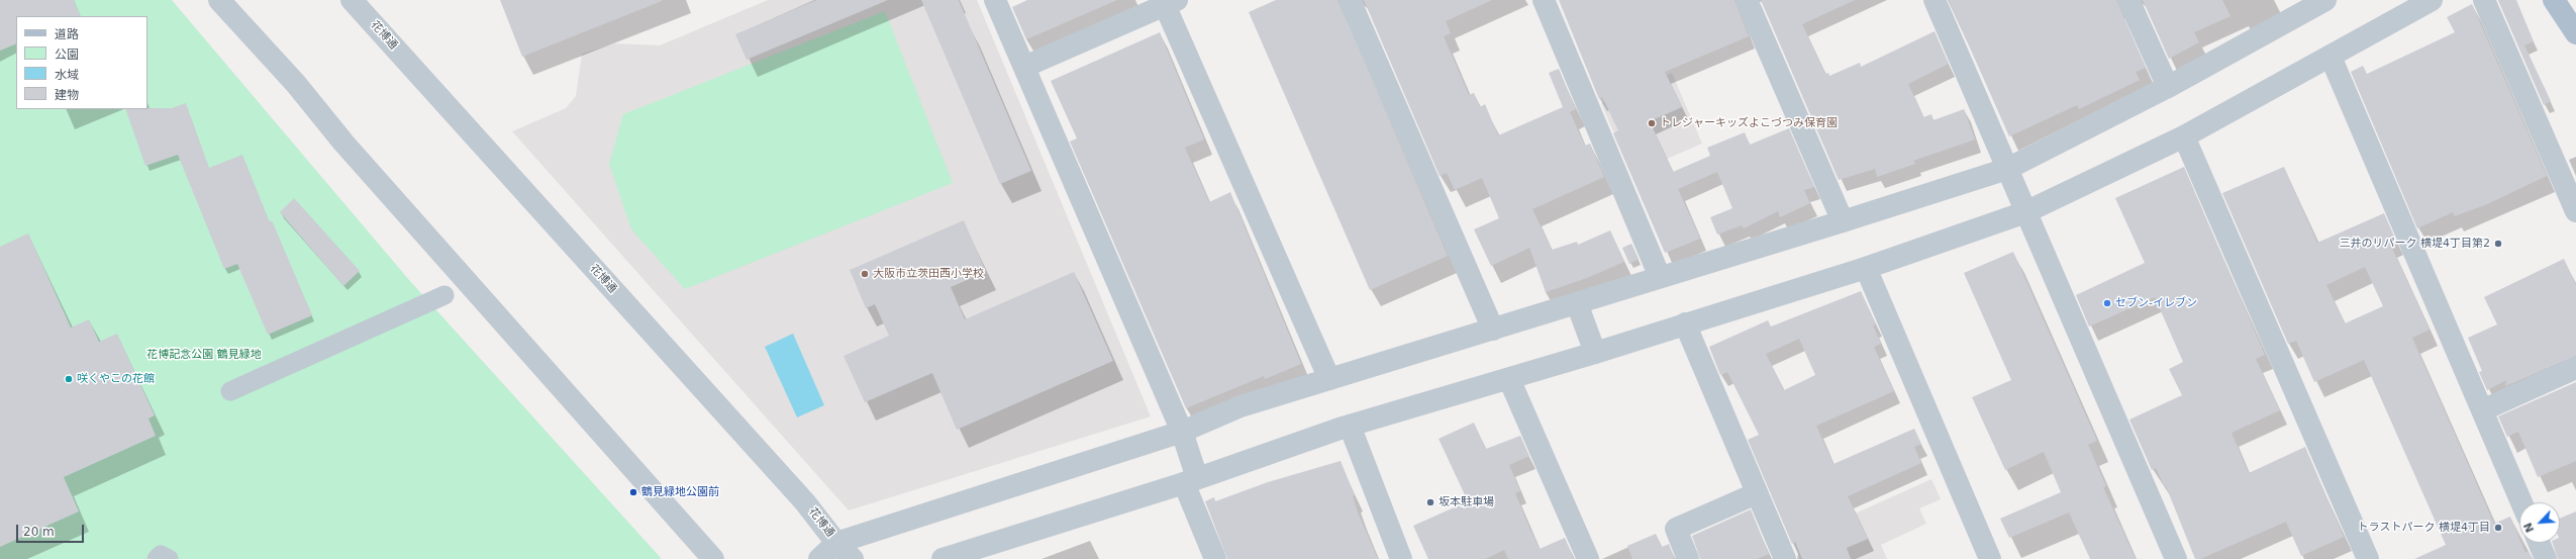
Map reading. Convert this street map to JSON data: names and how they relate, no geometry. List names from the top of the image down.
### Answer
{
  "streets": {
    "street": ["花博通"]
  },
  "parks": ["花博記念公園 鶴見緑地"],
  "places": [
    "トレジャーキッズよこづつみ保育園",
    "三井のリパーク 横堤4丁目第2",
    "大阪市立茨田西小学校",
    "セブン-イレブン",
    "咲くやこの花館",
    "鶴見緑地公園前",
    "坂本駐車場",
    "トラストパーク 横堤4丁目"
  ],
  "legend": [
    "道路",
    "公園",
    "水域",
    "建物"
  ],
  "scale_bar": "20 m",
  "north": "bottom left"
}
